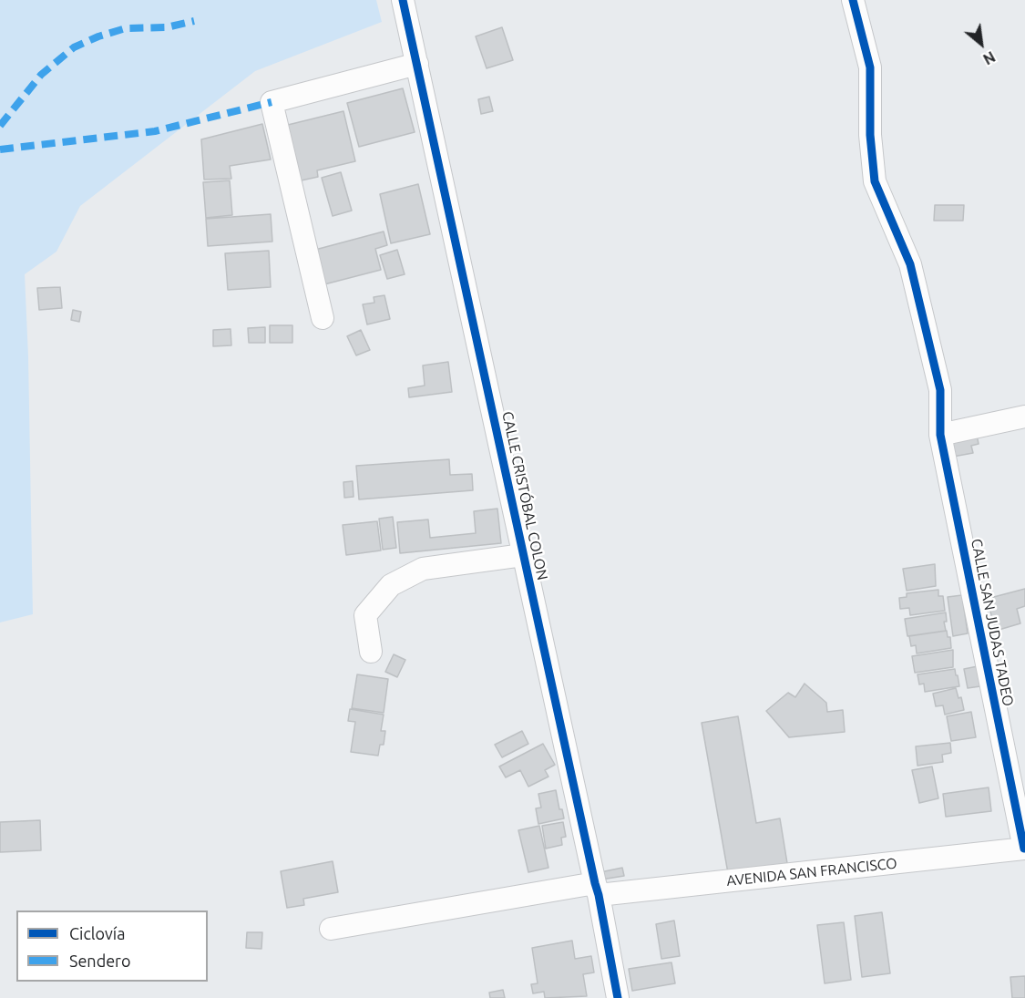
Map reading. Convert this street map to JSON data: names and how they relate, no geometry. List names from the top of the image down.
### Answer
{
  "streets": {
    "street": ["CALLE CRISTÓBAL COLON", "CALLE SAN JUDAS TADEO", "AVENIDA SAN FRANCISCO"]
  },
  "crossings": [
    ["CALLE CRISTÓBAL COLON", "AVENIDA SAN FRANCISCO"],
    ["CALLE SAN JUDAS TADEO", "AVENIDA SAN FRANCISCO"]
  ],
  "legend": ["Ciclovía", "Sendero"],
  "north": "bottom right"
}
